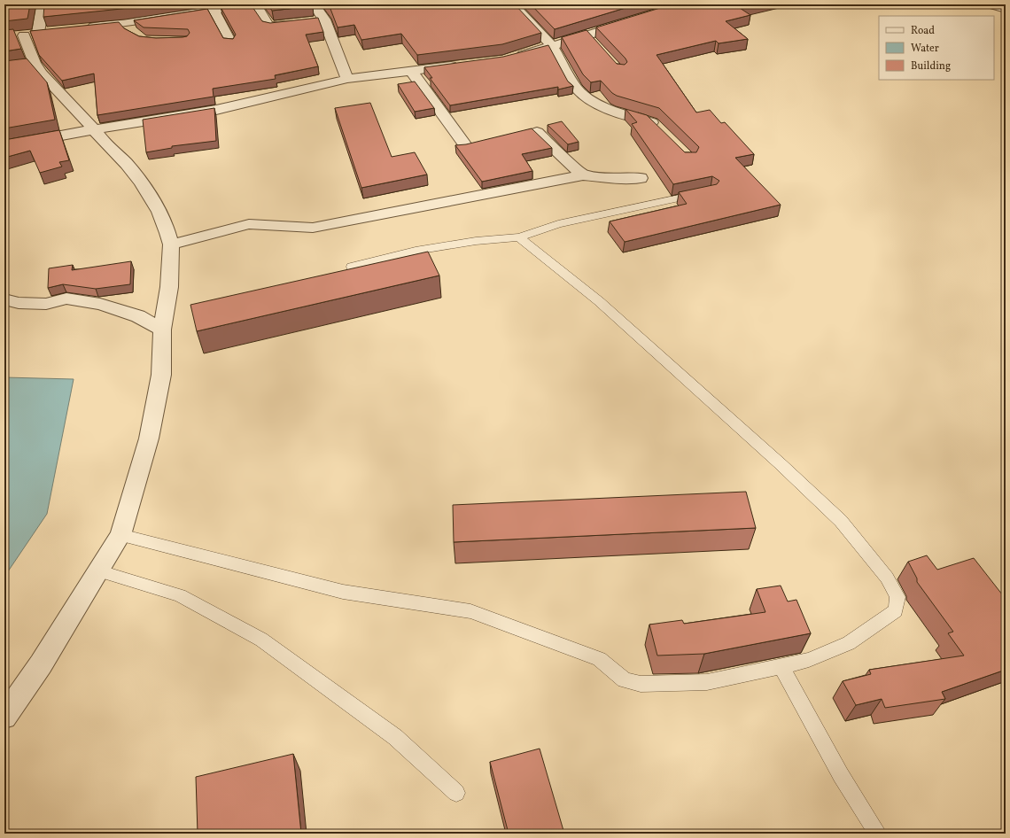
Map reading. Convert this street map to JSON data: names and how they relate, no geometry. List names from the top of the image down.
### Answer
{
  "legend": ["Road", "Water", "Building"]
}
